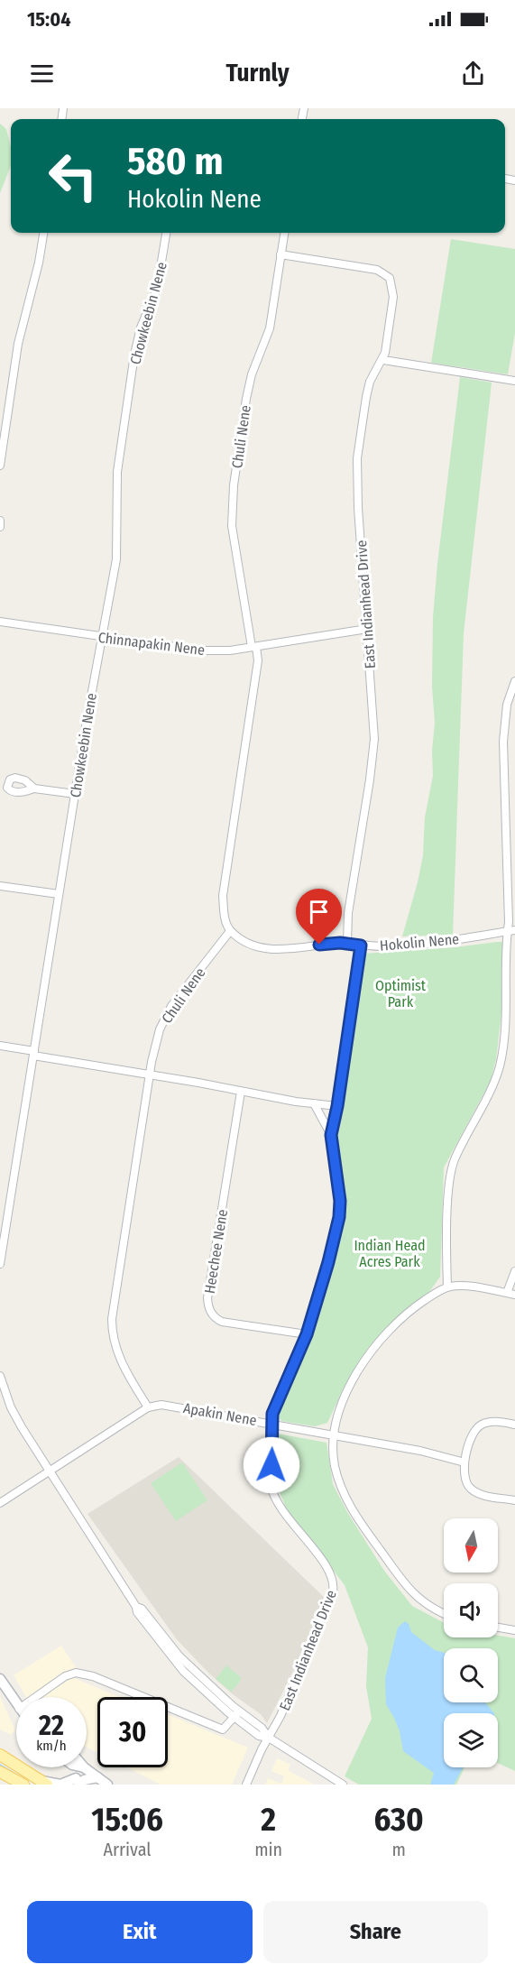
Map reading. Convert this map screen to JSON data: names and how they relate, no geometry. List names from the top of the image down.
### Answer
{
  "streets": {
    "street": [
      "Chowkeebin Nene",
      "Chuli Nene",
      "East Indianhead Drive",
      "Chinnapakin Nene",
      "Hokolin Nene",
      "Heechee Nene",
      "Apakin Nene"
    ]
  },
  "crossings": [
    ["Chowkeebin Nene", "Chinnapakin Nene"],
    ["Chuli Nene", "East Indianhead Drive"],
    ["Chuli Nene", "Chinnapakin Nene"],
    ["Chuli Nene", "Hokolin Nene"],
    ["Chuli Nene", "Apakin Nene"],
    ["East Indianhead Drive", "Chinnapakin Nene"],
    ["East Indianhead Drive", "Hokolin Nene"],
    ["East Indianhead Drive", "Heechee Nene"],
    ["East Indianhead Drive", "Apakin Nene"]
  ],
  "parks": ["Optimist Park", "Indian Head Acres Park"],
  "north": "bottom",
  "page": {
    "status": "15:04",
    "header": "Turnly",
    "turn": ["580 m", "Hokolin Nene"],
    "speed": "22 km/h",
    "limit": "30",
    "eta": [
      "15:06",
      "Arrival",
      "2",
      "min",
      "630",
      "m"
    ],
    "buttons": ["Exit", "Share"]
  }
}
